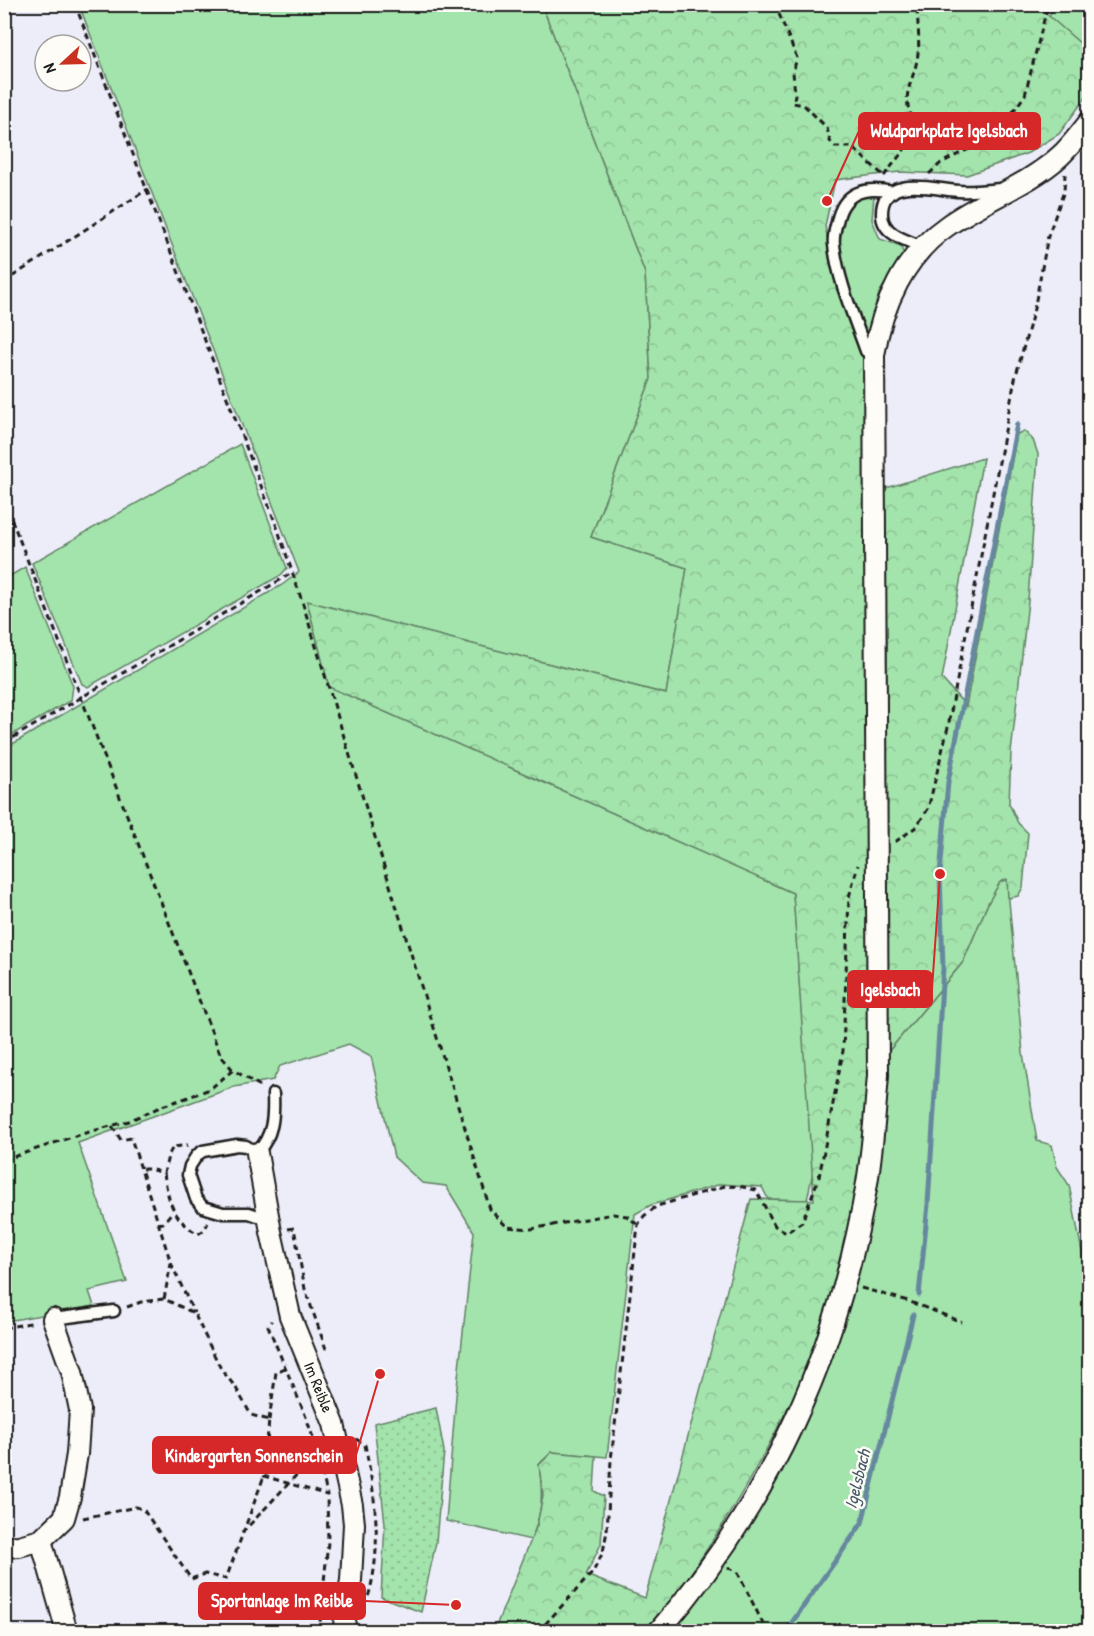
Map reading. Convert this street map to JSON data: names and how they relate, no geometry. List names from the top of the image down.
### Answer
{
  "streets": {
    "street": ["Im Reible"]
  },
  "water": ["Igelsbach"],
  "places": [
    "Waldparkplatz Igelsbach",
    "Igelsbach",
    "Kindergarten Sonnenschein",
    "Sportanlage Im Reible"
  ],
  "north": "left"
}
